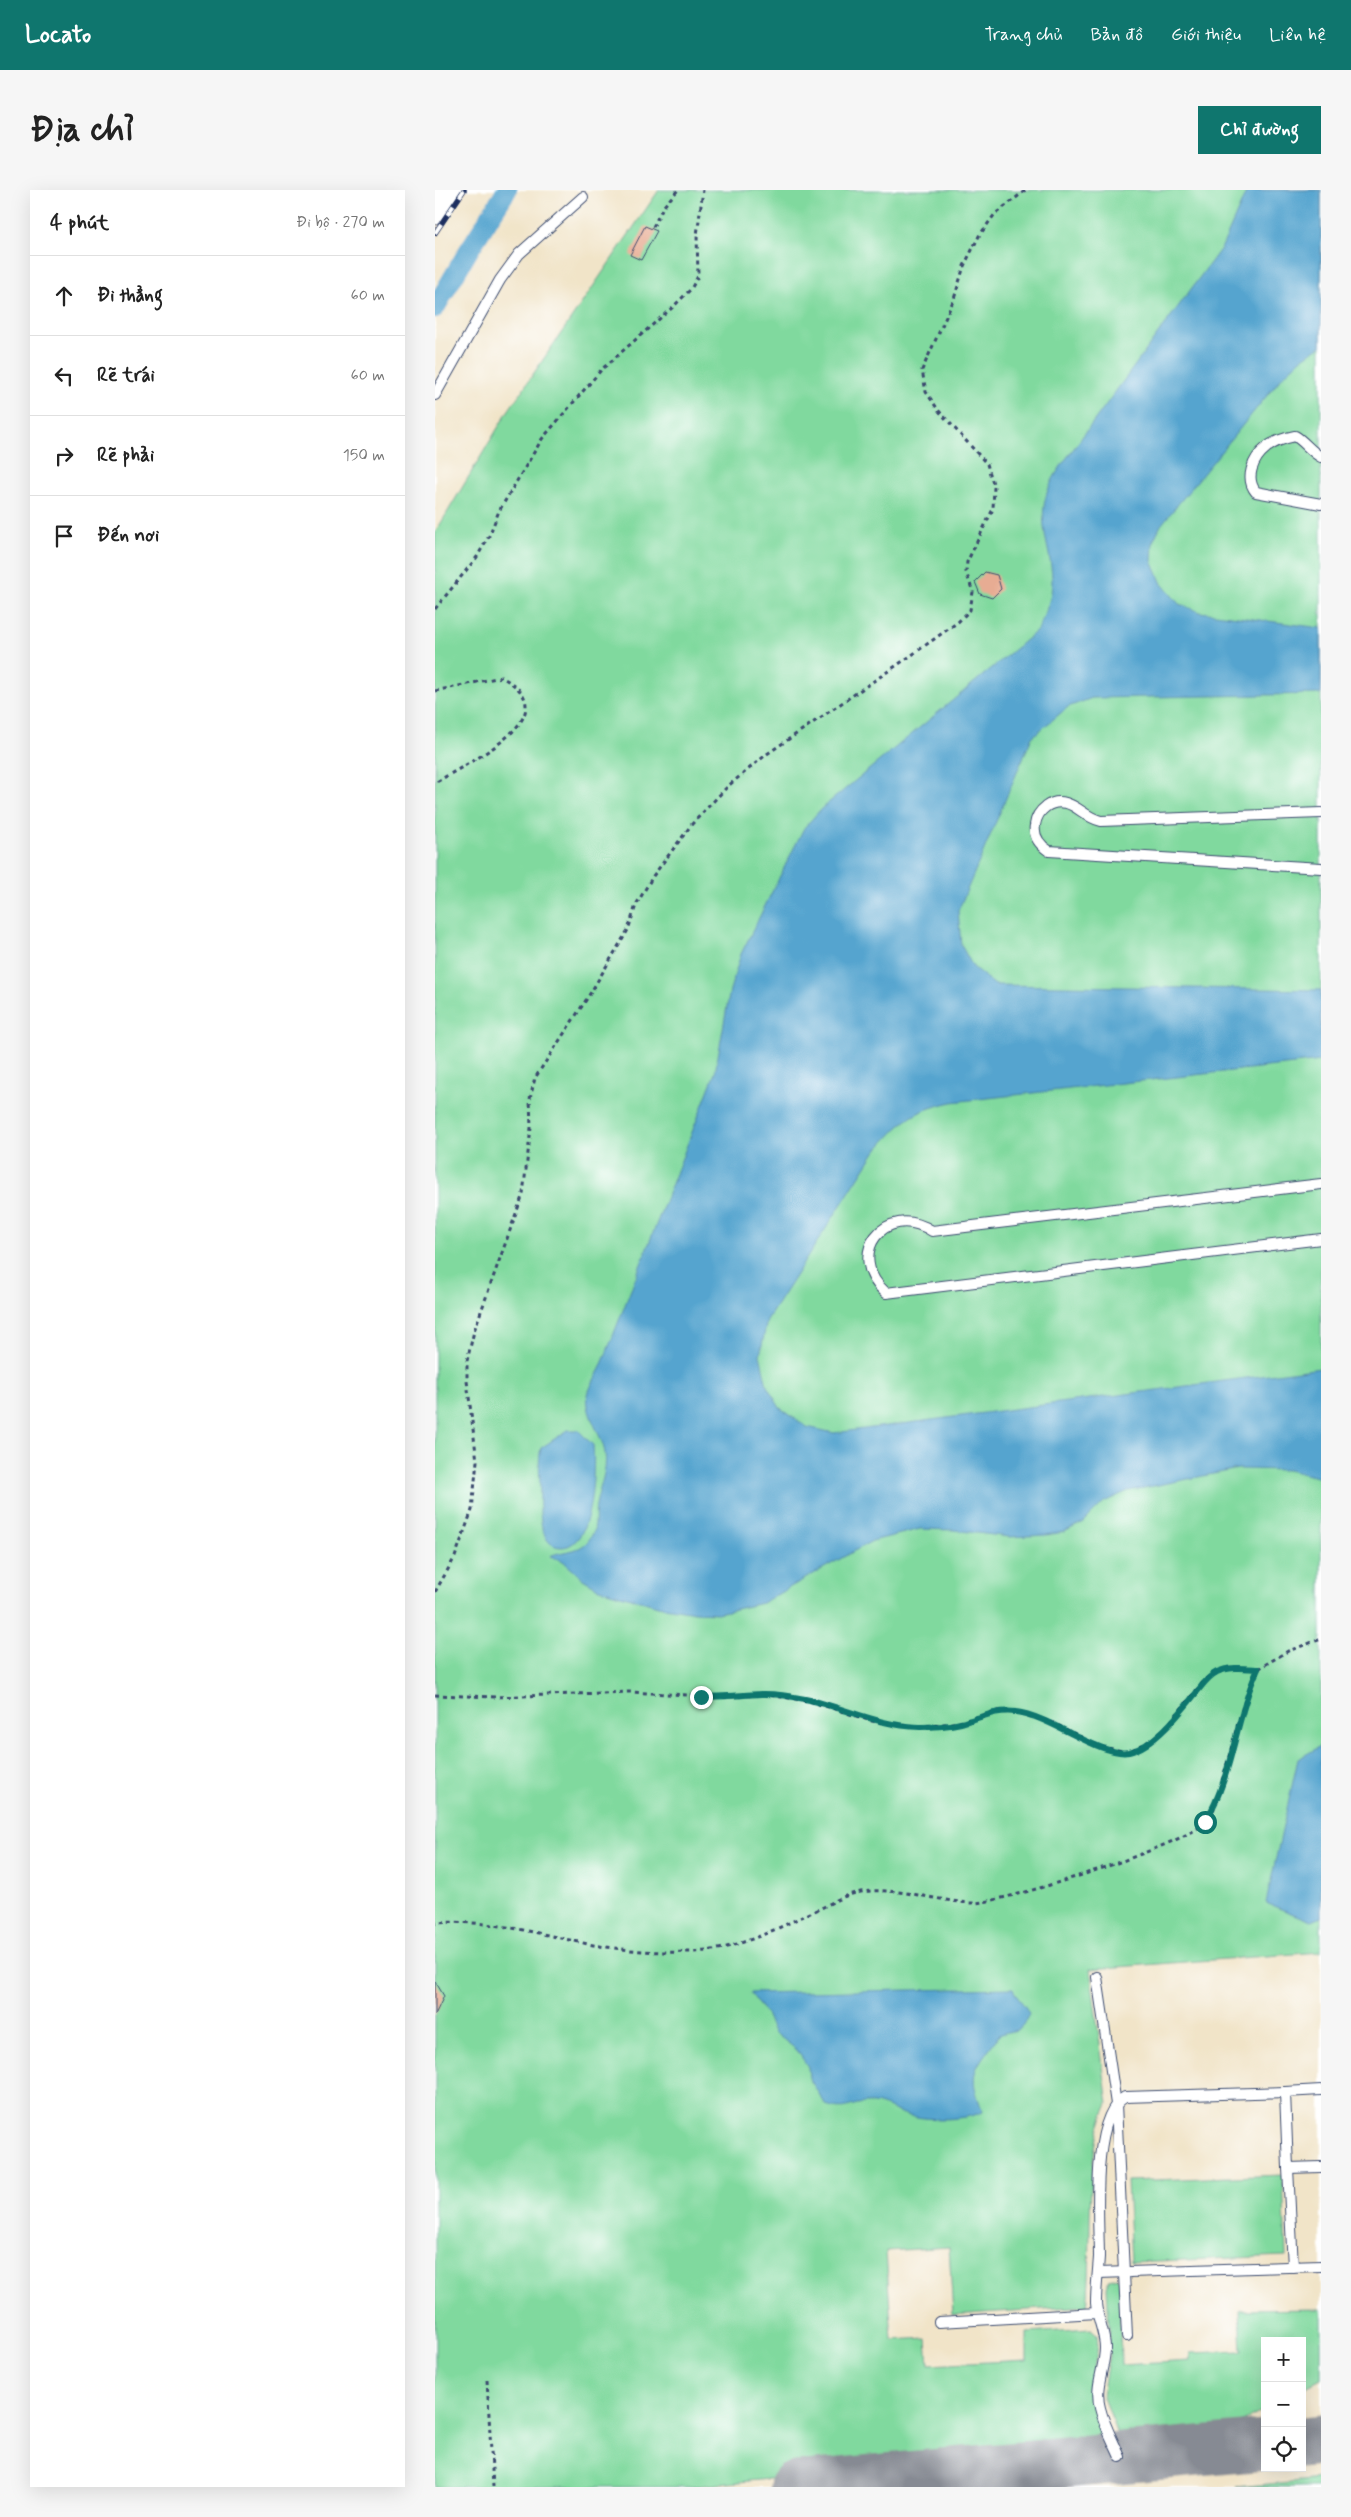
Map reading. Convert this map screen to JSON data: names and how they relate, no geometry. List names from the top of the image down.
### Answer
{
  "page": {
    "header": "Locato",
    "nav": [
      "Trang chủ",
      "Bản đồ",
      "Giới thiệu",
      "Liên hệ"
    ],
    "buttons": "Chỉ đường",
    "title": "Địa chỉ",
    "heading": ["4 phút", "Đi bộ · 270 m"],
    "list": [
      ["Đi thẳng", "60 m"],
      ["Rẽ trái", "60 m"],
      ["Rẽ phải", "150 m"],
      "Đến nơi"
    ],
    "map_buttons": ["+", "−"]
  }
}
